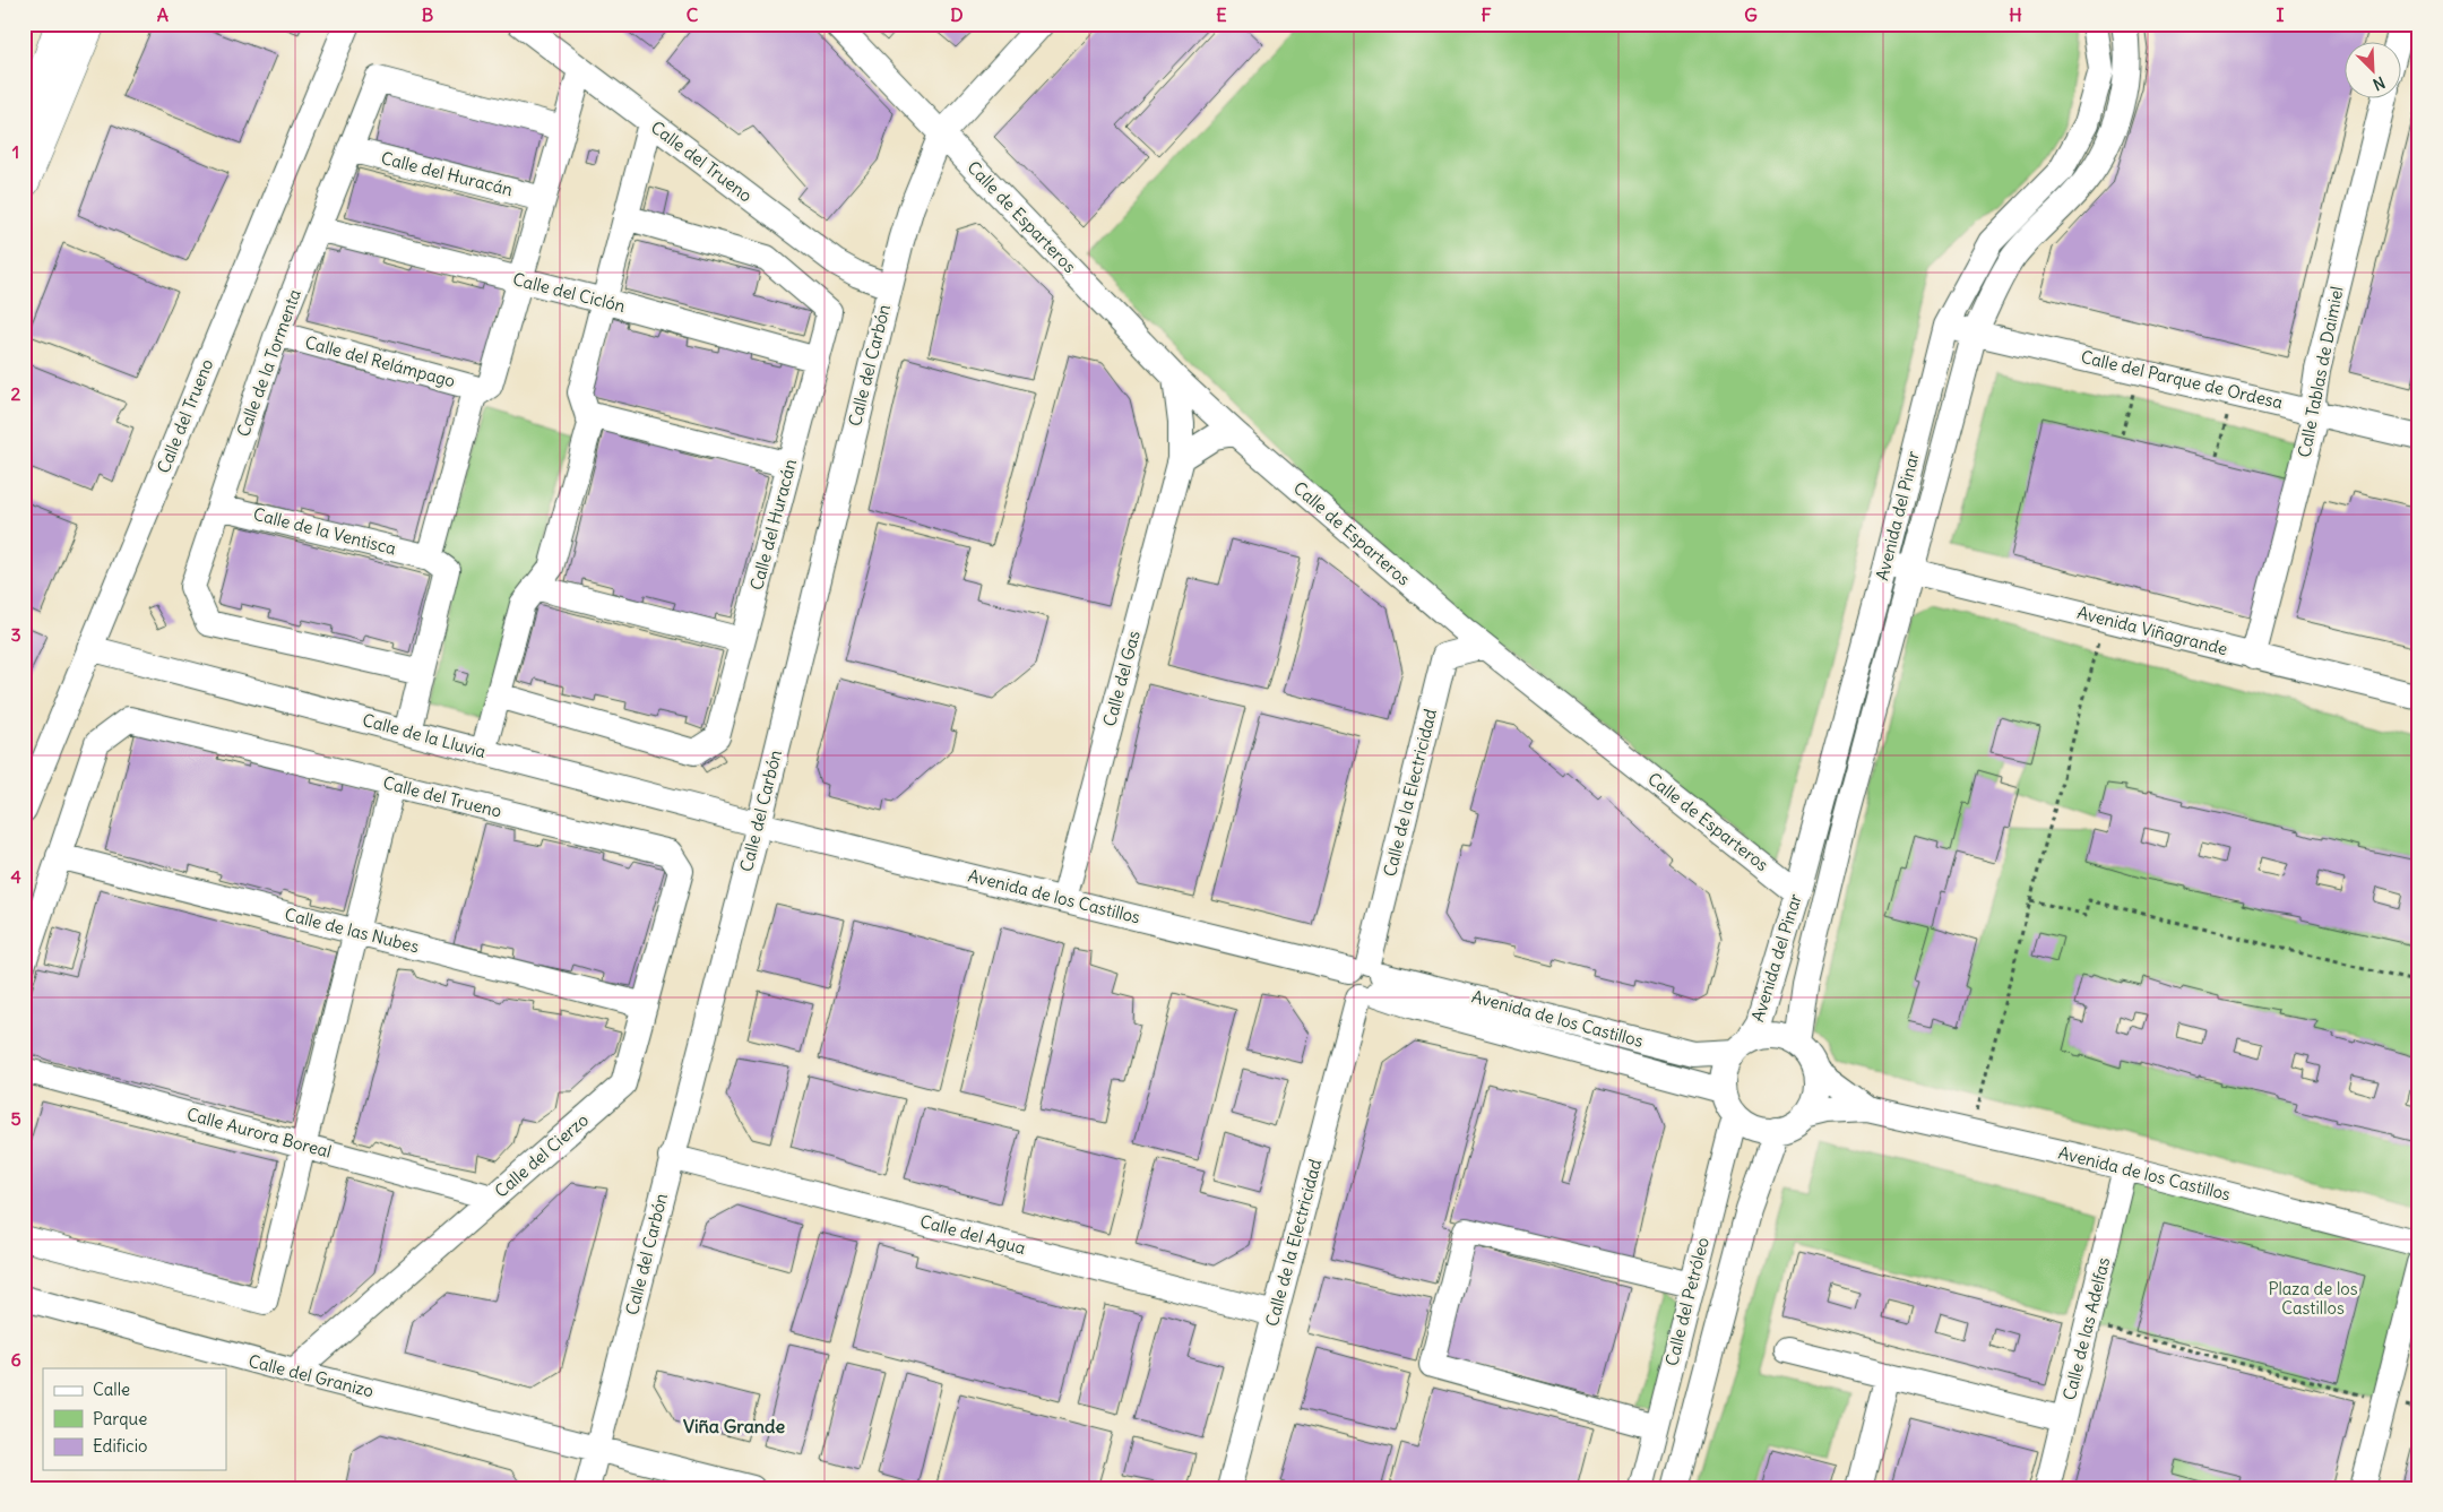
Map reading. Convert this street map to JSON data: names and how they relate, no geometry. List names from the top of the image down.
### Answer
{
  "streets": {
    "street": [
      "Calle del Trueno",
      "Calle del Huracán",
      "Calle de Esparteros",
      "Calle del Ciclón",
      "Calle del Relámpago",
      "Calle de la Tormenta",
      "Calle del Carbón",
      "Calle Tablas de Daimiel",
      "Calle del Parque de Ordesa",
      "Avenida del Pinar",
      "Calle de la Ventisca",
      "Avenida Viñagrande",
      "Calle del Gas",
      "Calle de la Lluvia",
      "Calle de la Electricidad",
      "Avenida de los Castillos",
      "Calle de las Nubes",
      "Calle Aurora Boreal",
      "Calle del Cierzo",
      "Calle del Agua",
      "Calle del Petróleo",
      "Calle de las Adelfas",
      "Calle del Granizo"
    ]
  },
  "crossings": [
    ["Calle del Trueno", "Calle del Carbón"],
    ["Calle del Trueno", "Calle de la Lluvia"],
    ["Calle del Trueno", "Calle de las Nubes"],
    ["Calle del Trueno", "Calle del Cierzo"],
    ["Calle del Huracán", "Calle del Ciclón"],
    ["Calle del Huracán", "Calle de la Tormenta"],
    ["Calle de Esparteros", "Calle del Carbón"],
    ["Calle de Esparteros", "Avenida del Pinar"],
    ["Calle de Esparteros", "Calle del Gas"],
    ["Calle de Esparteros", "Calle de la Electricidad"],
    ["Calle del Ciclón", "Calle de la Tormenta"],
    ["Calle del Relámpago", "Calle de la Tormenta"],
    ["Calle de la Tormenta", "Calle de la Ventisca"],
    ["Calle del Carbón", "Calle de la Lluvia"],
    ["Calle del Carbón", "Avenida de los Castillos"],
    ["Calle del Carbón", "Calle del Agua"],
    ["Calle del Carbón", "Calle del Granizo"],
    ["Calle Tablas de Daimiel", "Calle del Parque de Ordesa"],
    ["Calle Tablas de Daimiel", "Avenida Viñagrande"],
    ["Calle del Parque de Ordesa", "Avenida del Pinar"],
    ["Avenida del Pinar", "Avenida Viñagrande"],
    ["Avenida del Pinar", "Avenida de los Castillos"],
    ["Avenida del Pinar", "Calle del Petróleo"],
    ["Calle del Gas", "Avenida de los Castillos"],
    ["Calle de la Lluvia", "Avenida de los Castillos"],
    ["Calle de la Electricidad", "Avenida de los Castillos"],
    ["Calle de la Electricidad", "Calle del Agua"],
    ["Avenida de los Castillos", "Calle del Petróleo"],
    ["Avenida de los Castillos", "Calle de las Adelfas"],
    ["Calle de las Nubes", "Calle del Cierzo"],
    ["Calle Aurora Boreal", "Calle del Cierzo"],
    ["Calle del Cierzo", "Calle del Granizo"]
  ],
  "districts": ["Viña Grande"],
  "parks": ["Plaza de los Castillos"],
  "legend": ["Calle", "Parque", "Edificio"],
  "north": "bottom right",
  "grid": {
    "columns": [
      "A",
      "B",
      "C",
      "D",
      "E",
      "F",
      "G",
      "H",
      "I"
    ],
    "rows": [
      "1",
      "2",
      "3",
      "4",
      "5",
      "6"
    ]
  }
}
